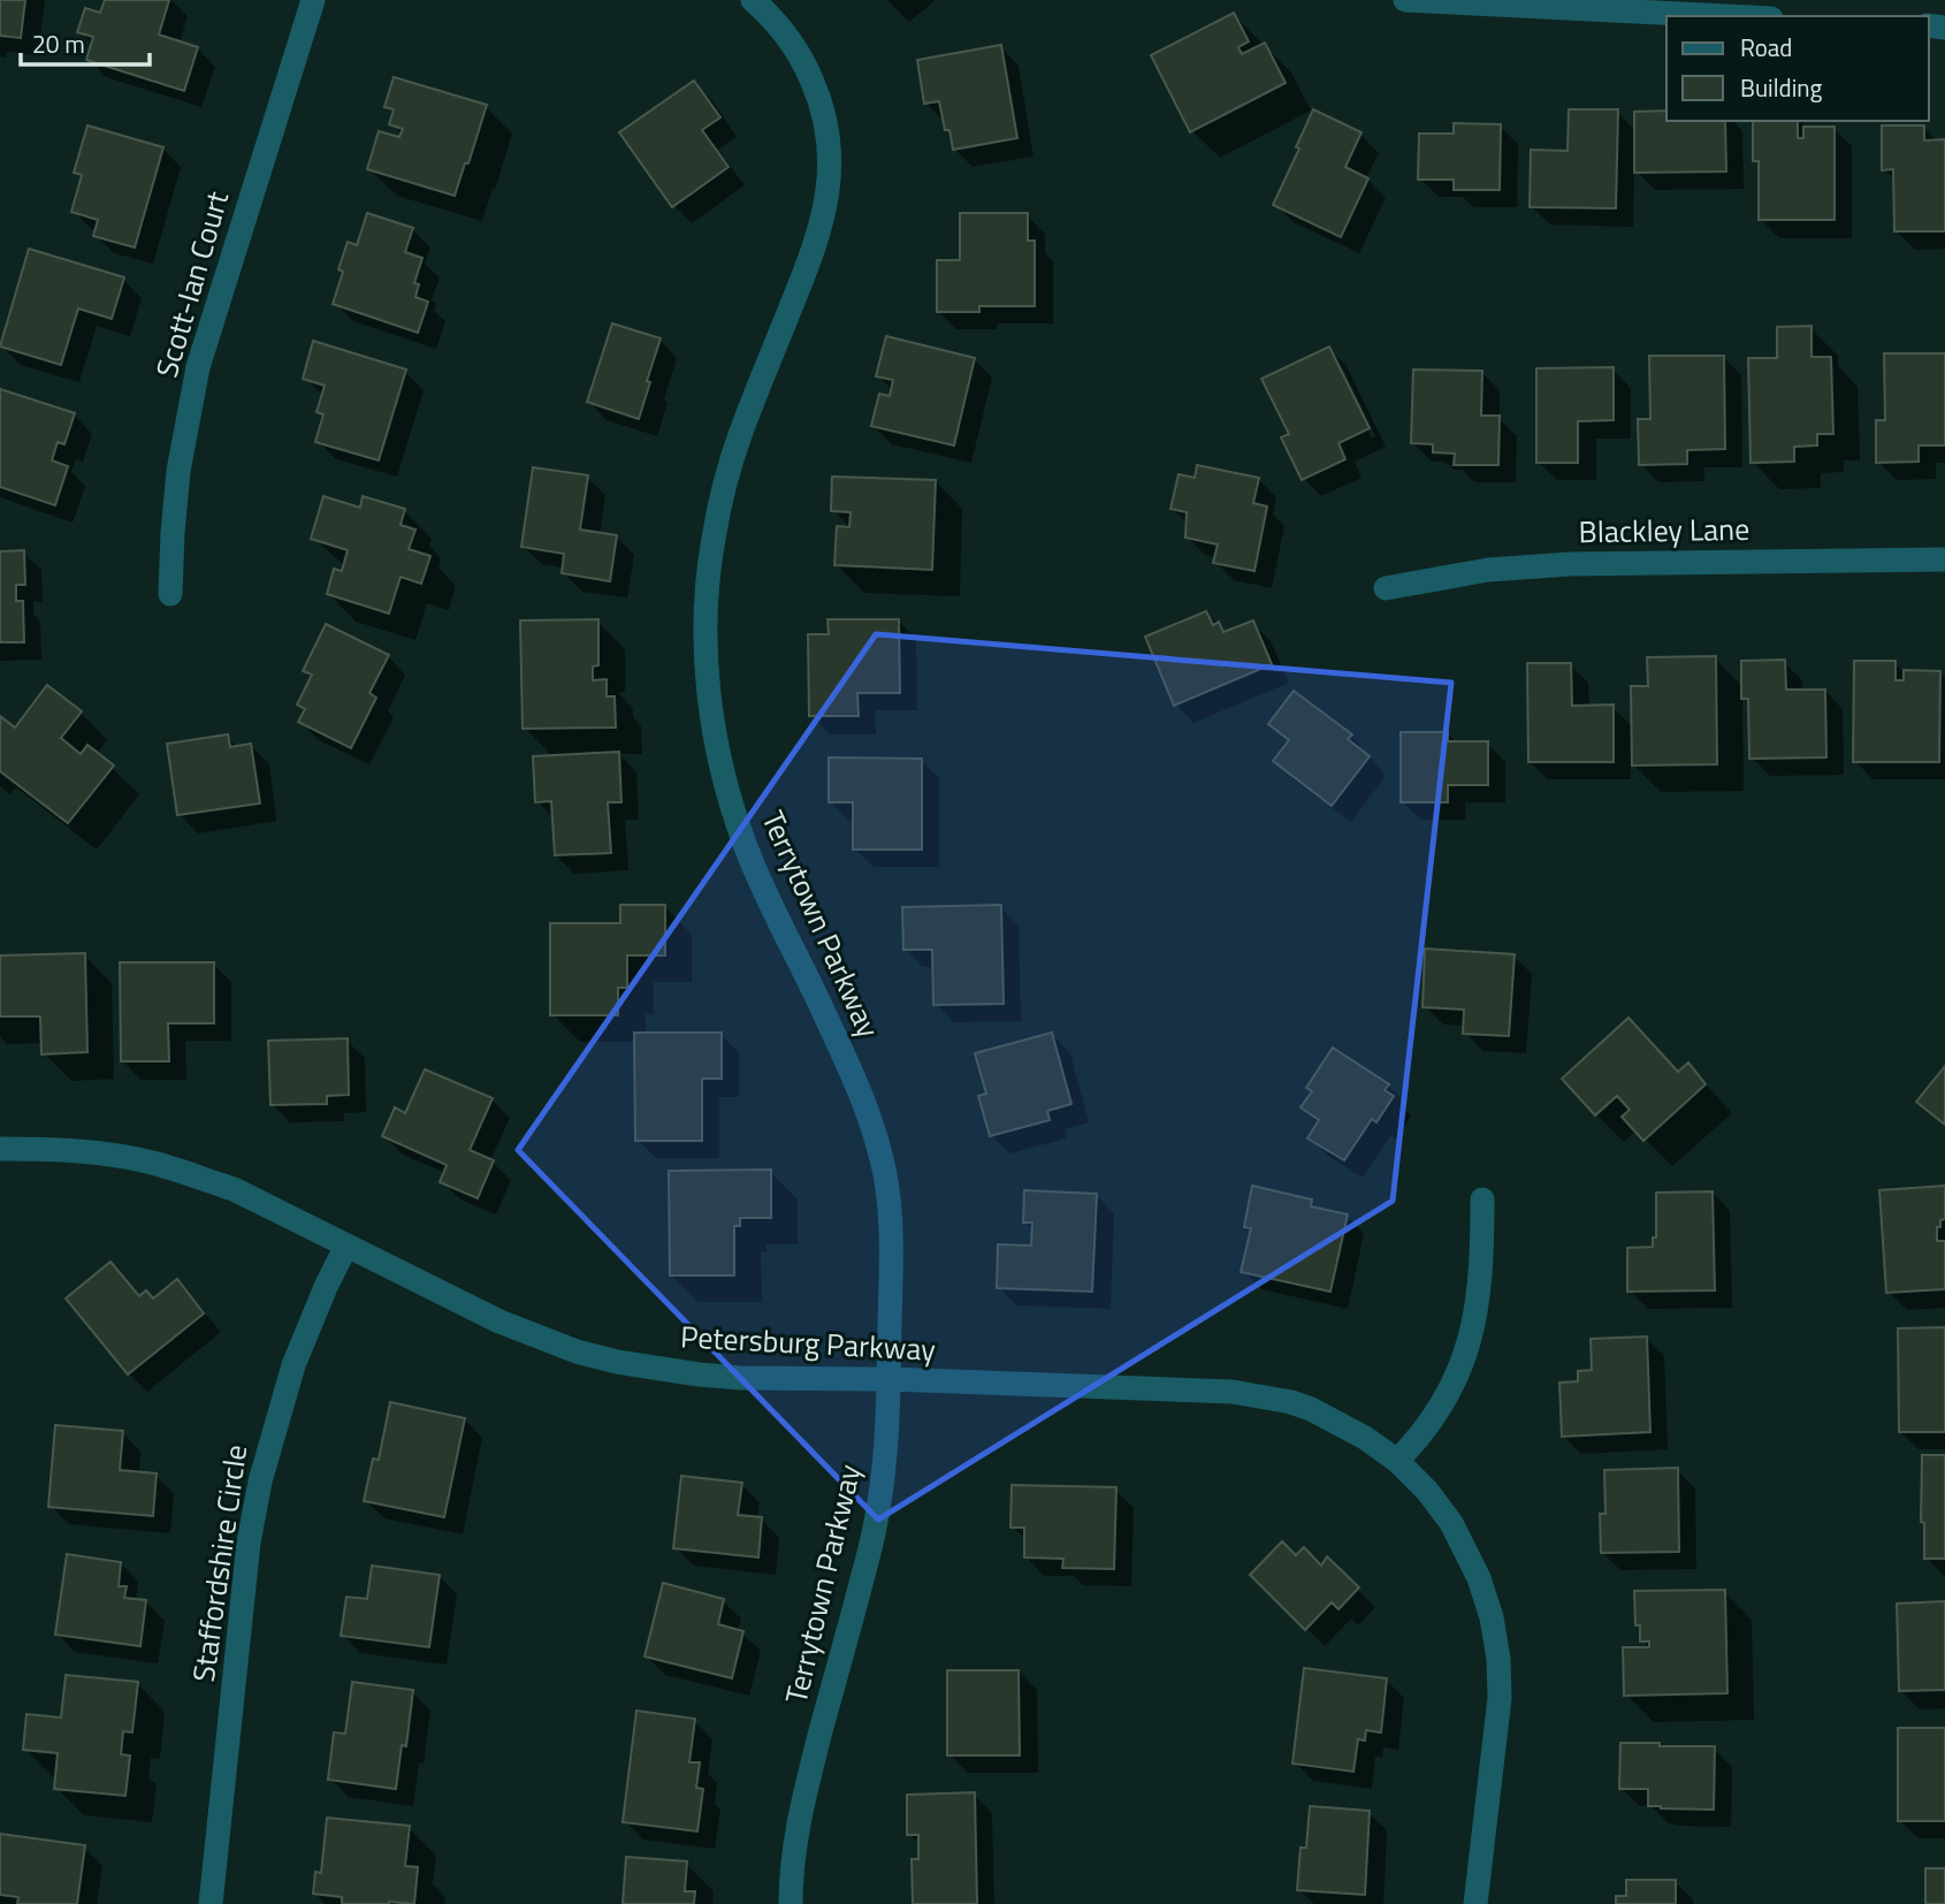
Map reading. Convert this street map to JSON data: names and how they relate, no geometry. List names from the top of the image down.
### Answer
{
  "streets": {
    "street": [
      "Scott-Ian Court",
      "Blackley Lane",
      "Terrytown Parkway",
      "Petersburg Parkway",
      "Staffordshire Circle"
    ]
  },
  "crossings": [
    ["Terrytown Parkway", "Petersburg Parkway"],
    ["Petersburg Parkway", "Staffordshire Circle"]
  ],
  "legend": ["Road", "Building"],
  "scale_bar": "20 m"
}
